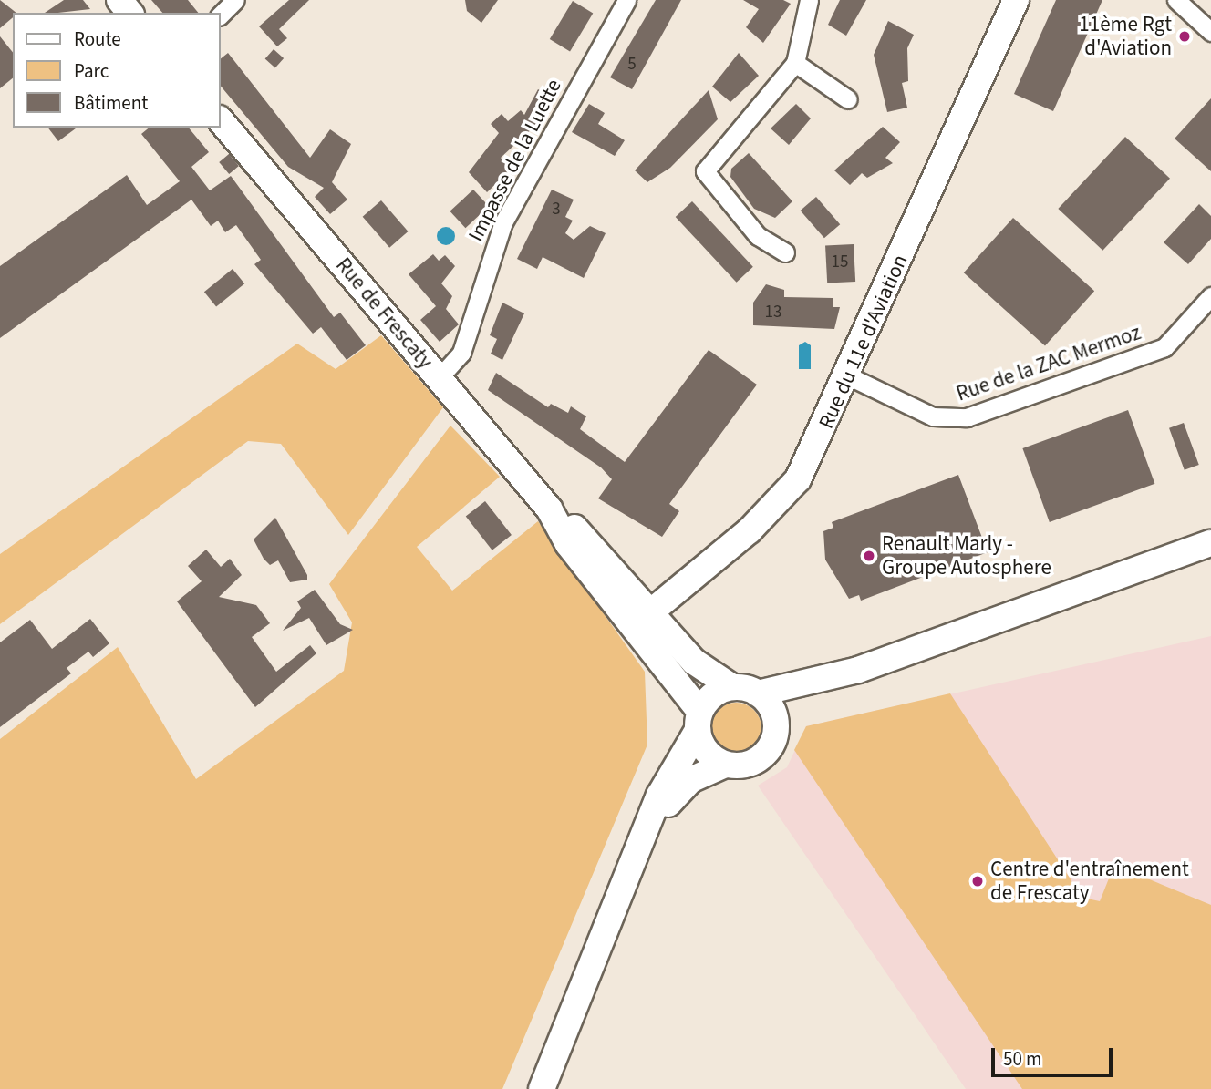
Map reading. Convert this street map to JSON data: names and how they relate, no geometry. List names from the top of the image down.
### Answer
{
  "streets": {
    "street": [
      "Impasse de la Luette",
      "Rue de Frescaty",
      "Rue du 11e d'Aviation",
      "Rue de la ZAC Mermoz"
    ]
  },
  "crossings": [
    ["Impasse de la Luette", "Rue de Frescaty"],
    ["Rue de Frescaty", "Rue du 11e d'Aviation"],
    ["Rue du 11e d'Aviation", "Rue de la ZAC Mermoz"]
  ],
  "places": ["11ème Rgt d'Aviation", "Renault Marly - Groupe Autosphere", "Centre d'entraînement de Frescaty"],
  "house_numbers": [
    "5",
    "3",
    "15",
    "13"
  ],
  "legend": ["Route", "Parc", "Bâtiment"],
  "scale_bar": "50 m"
}
